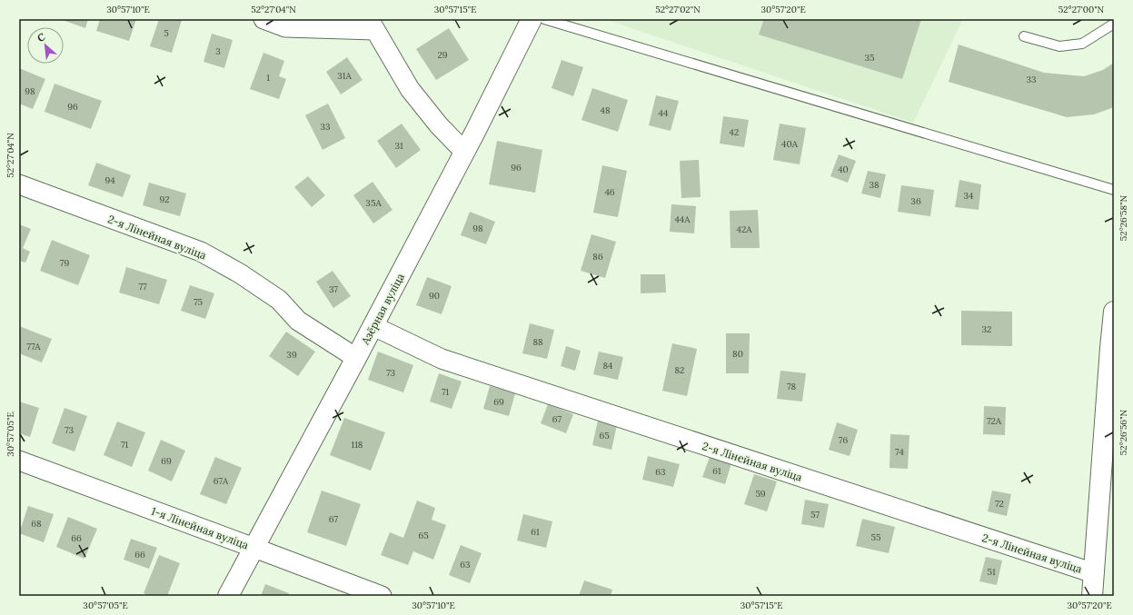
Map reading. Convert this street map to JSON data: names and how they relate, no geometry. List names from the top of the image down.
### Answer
{
  "streets": {
    "street": ["2-я Лінейная вуліца", "Азёрная вуліца", "1-я Лінейная вуліца"]
  },
  "crossings": [
    ["2-я Лінейная вуліца", "Азёрная вуліца"],
    ["Азёрная вуліца", "1-я Лінейная вуліца"]
  ],
  "house_numbers": [
    "5",
    "3",
    "29",
    "35",
    "31А",
    "1",
    "33",
    "98",
    "96",
    "48",
    "44",
    "33",
    "42",
    "40А",
    "31",
    "96",
    "40",
    "94",
    "38",
    "46",
    "34",
    "92",
    "36",
    "35А",
    "44А",
    "98",
    "42А",
    "86",
    "79",
    "77",
    "37",
    "90",
    "75",
    "32",
    "88",
    "77А",
    "80",
    "39",
    "84",
    "82",
    "73",
    "78",
    "71",
    "69",
    "67",
    "72А",
    "73",
    "65",
    "76",
    "71",
    "118",
    "74",
    "69",
    "61",
    "63",
    "67А",
    "59",
    "72",
    "57",
    "67",
    "68",
    "61",
    "65",
    "55",
    "66",
    "66",
    "63",
    "51"
  ],
  "north": "top left",
  "coordinates": [
    "30°57'10\"E",
    "52°27'04\"N",
    "30°57'15\"E",
    "52°27'02\"N",
    "30°57'20\"E",
    "52°27'00\"N",
    "52°26'58\"N",
    "52°26'56\"N",
    "30°57'05\"E"
  ]
}
